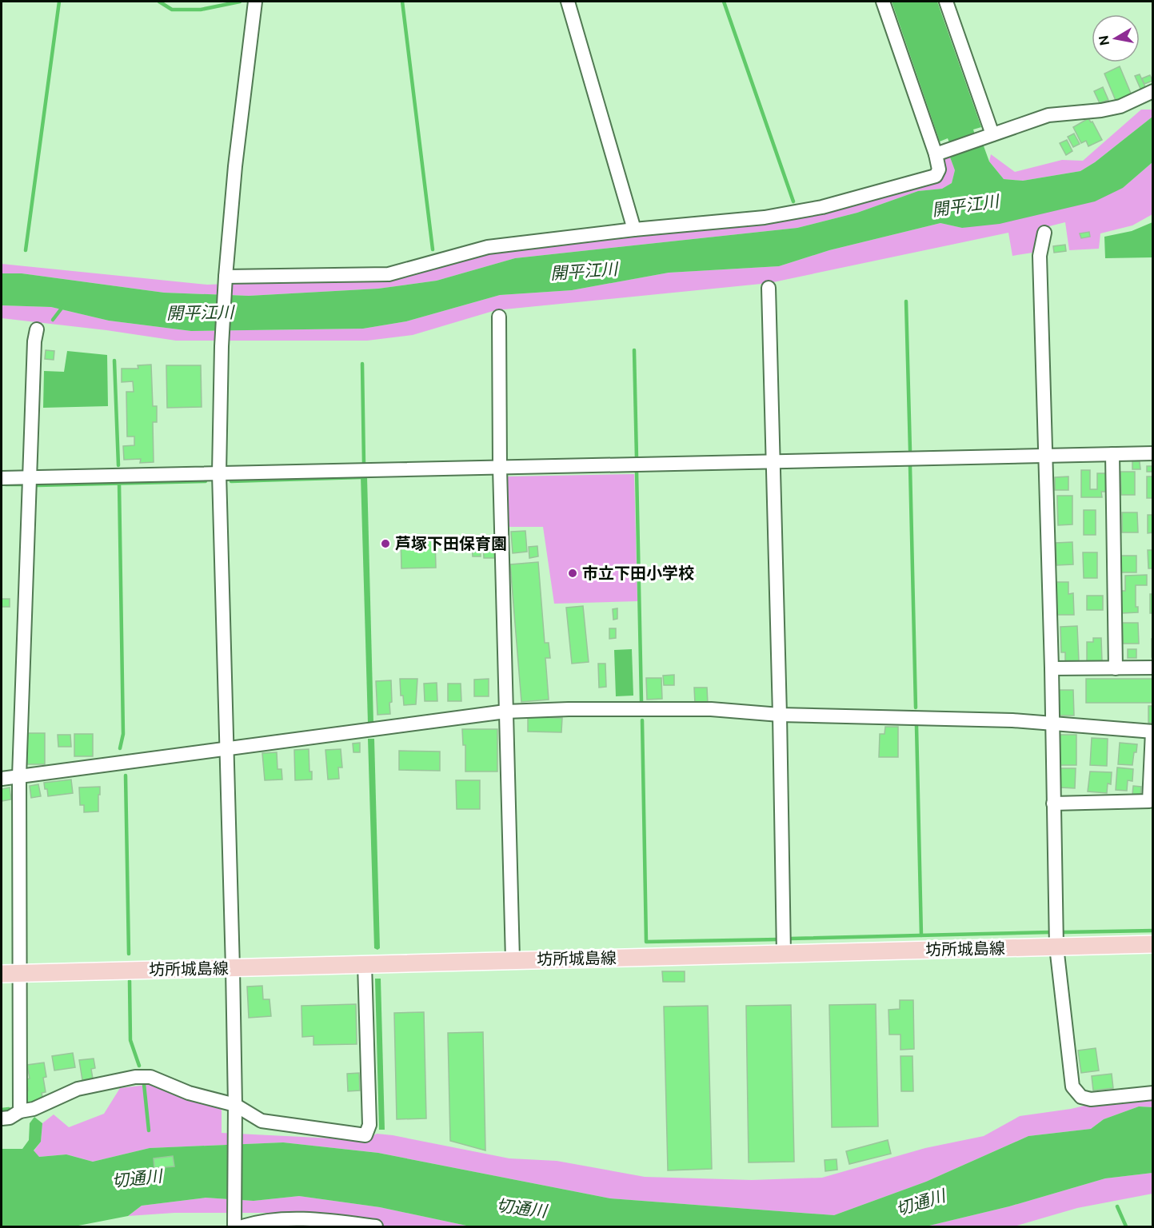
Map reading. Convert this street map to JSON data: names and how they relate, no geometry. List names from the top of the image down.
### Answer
{
  "streets": {
    "main road": ["坊所城島線"]
  },
  "water": ["開平江川", "切通川"],
  "places": ["芦塚下田保育園", "市立下田小学校"],
  "north": "left"
}
